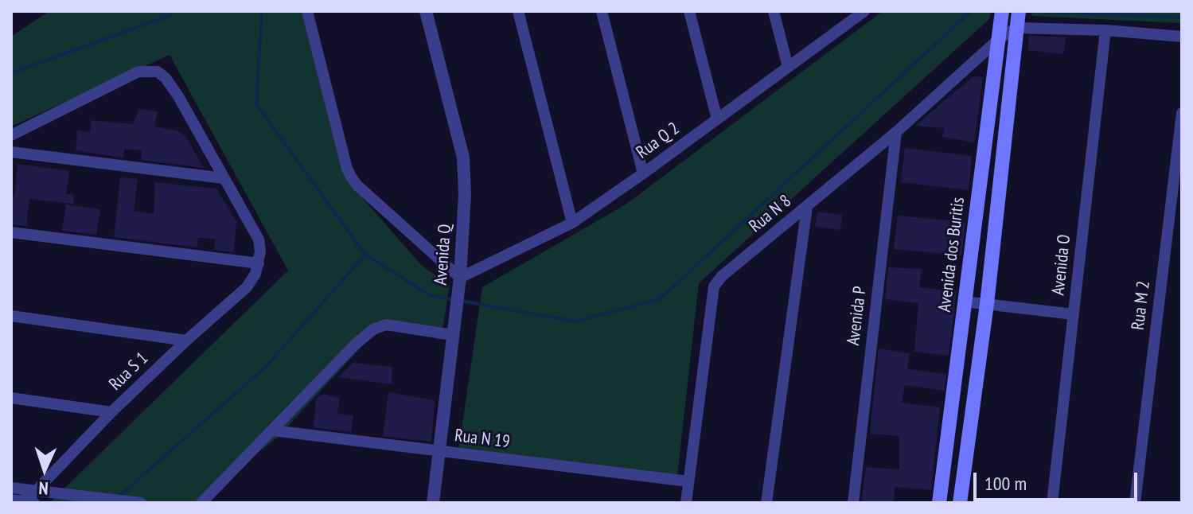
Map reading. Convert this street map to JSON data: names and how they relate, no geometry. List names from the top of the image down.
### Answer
{
  "streets": {
    "main road": ["Avenida dos Buritis"],
    "street": [
      "Rua Q 2",
      "Rua N 8",
      "Avenida Q",
      "Avenida O",
      "Rua M 2",
      "Avenida P",
      "Rua S 1",
      "Rua N 19"
    ]
  },
  "crossings": [
    ["Rua Q 2", "Avenida Q"],
    ["Rua N 8", "Avenida dos Buritis"],
    ["Rua N 8", "Avenida P"],
    ["Rua N 8", "Rua N 19"],
    ["Avenida Q", "Rua N 19"]
  ],
  "scale_bar": "100 m",
  "north": "bottom"
}
